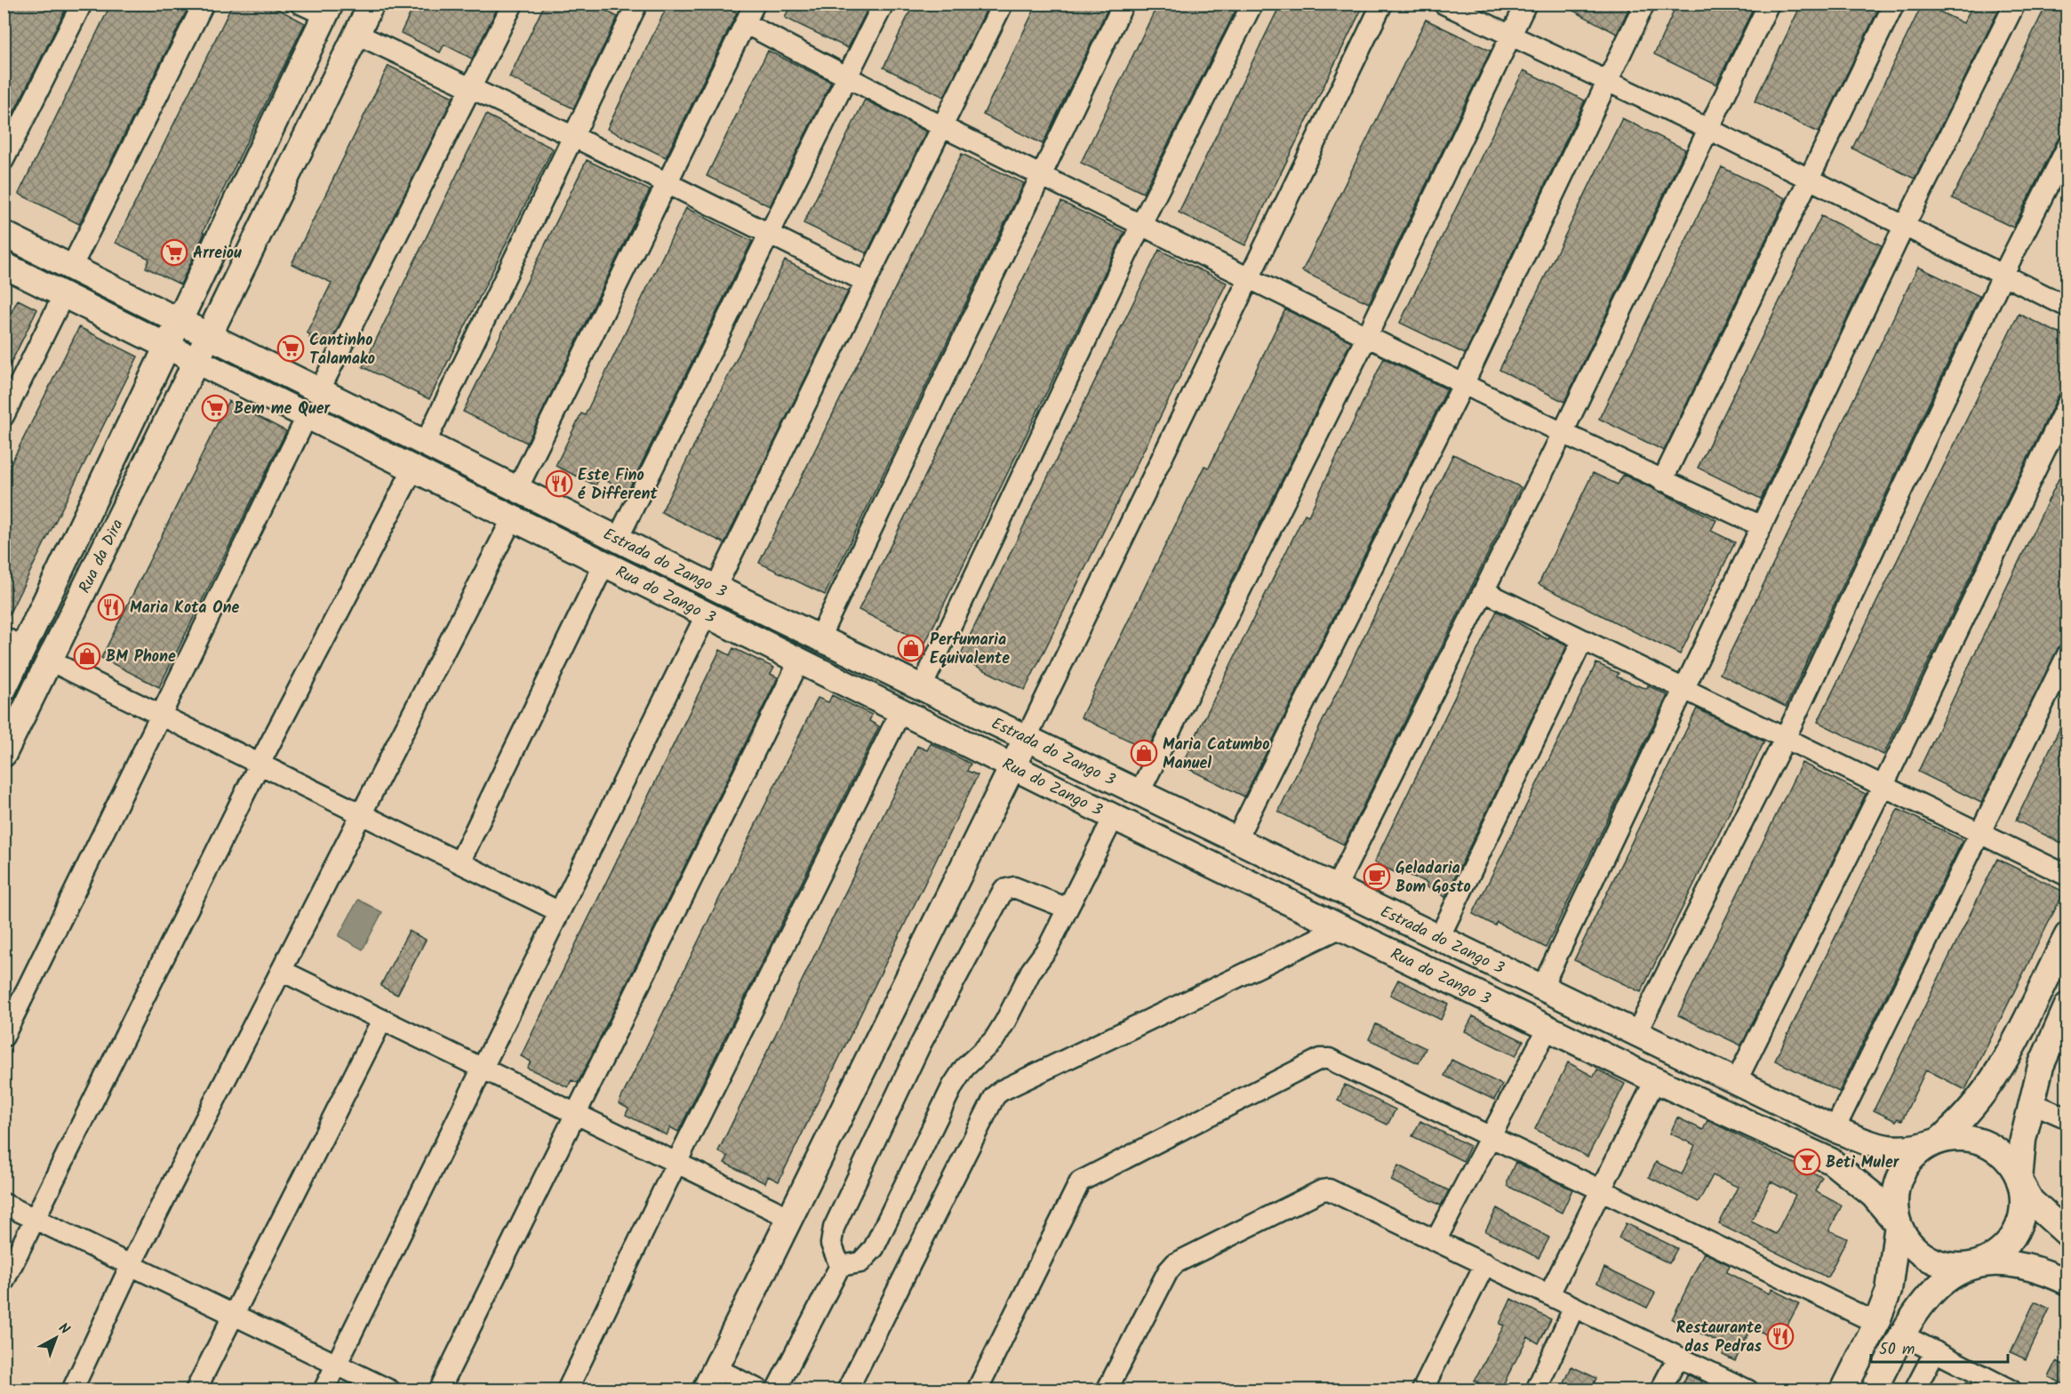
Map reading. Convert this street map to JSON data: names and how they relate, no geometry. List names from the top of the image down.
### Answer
{
  "streets": {
    "street": ["Rua da Dira", "Estrada do Zango 3", "Rua do Zango 3"]
  },
  "crossings": [
    ["Rua da Dira", "Estrada do Zango 3"],
    ["Rua da Dira", "Rua do Zango 3"],
    ["Estrada do Zango 3", "Rua do Zango 3"]
  ],
  "places": {
    "supermarket": ["Arreiou", "Cantinho Talamako", "Bem me Quer"],
    "restaurant": ["Este Fino é Different", "Maria Kota One", "Restaurante das Pedras"],
    "shop": ["Perfumaria Equivalente", "BM Phone", "Maria Catumbo Manuel"],
    "cafe": ["Geladaria Bom Gosto"],
    "bar": ["Beti Muler"]
  },
  "scale_bar": "50 m",
  "north": "top right"
}
